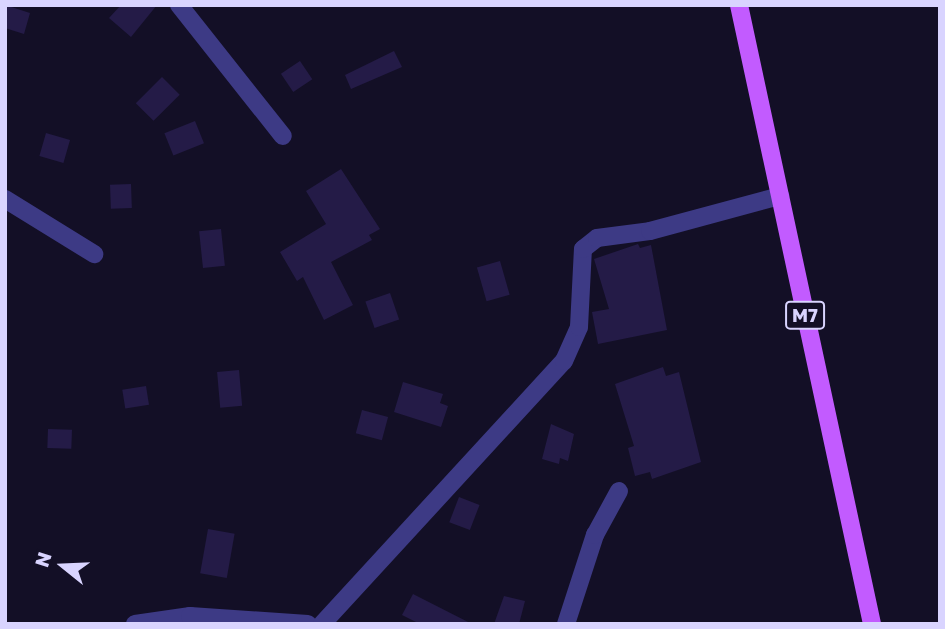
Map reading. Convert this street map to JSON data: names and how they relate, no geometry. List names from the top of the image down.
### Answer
{
  "streets": {
    "main road": ["M7"]
  },
  "north": "left"
}
